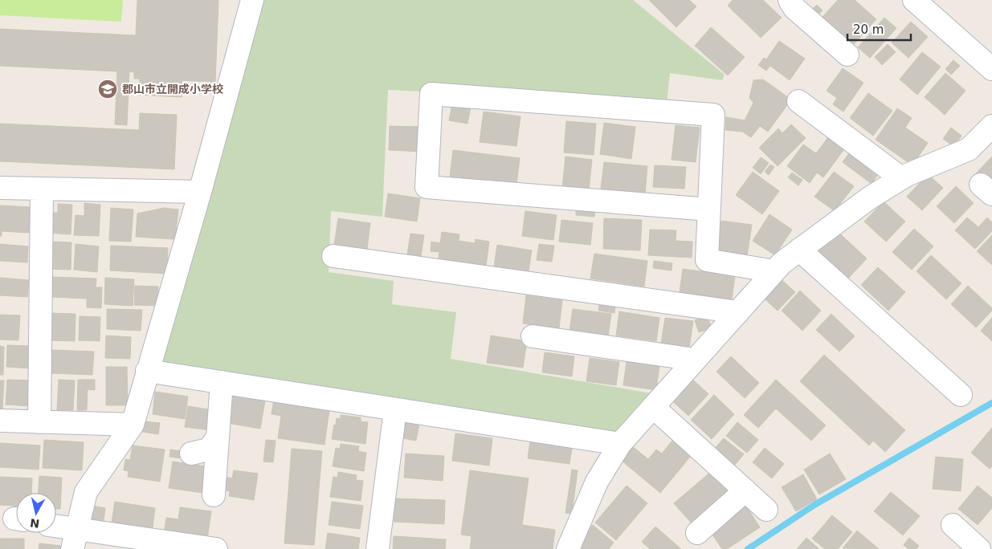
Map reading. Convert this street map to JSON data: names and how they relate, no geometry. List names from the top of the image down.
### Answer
{
  "places": {
    "school or university": ["郡山市立開成小学校"]
  },
  "scale_bar": "20 m",
  "north": "bottom"
}
